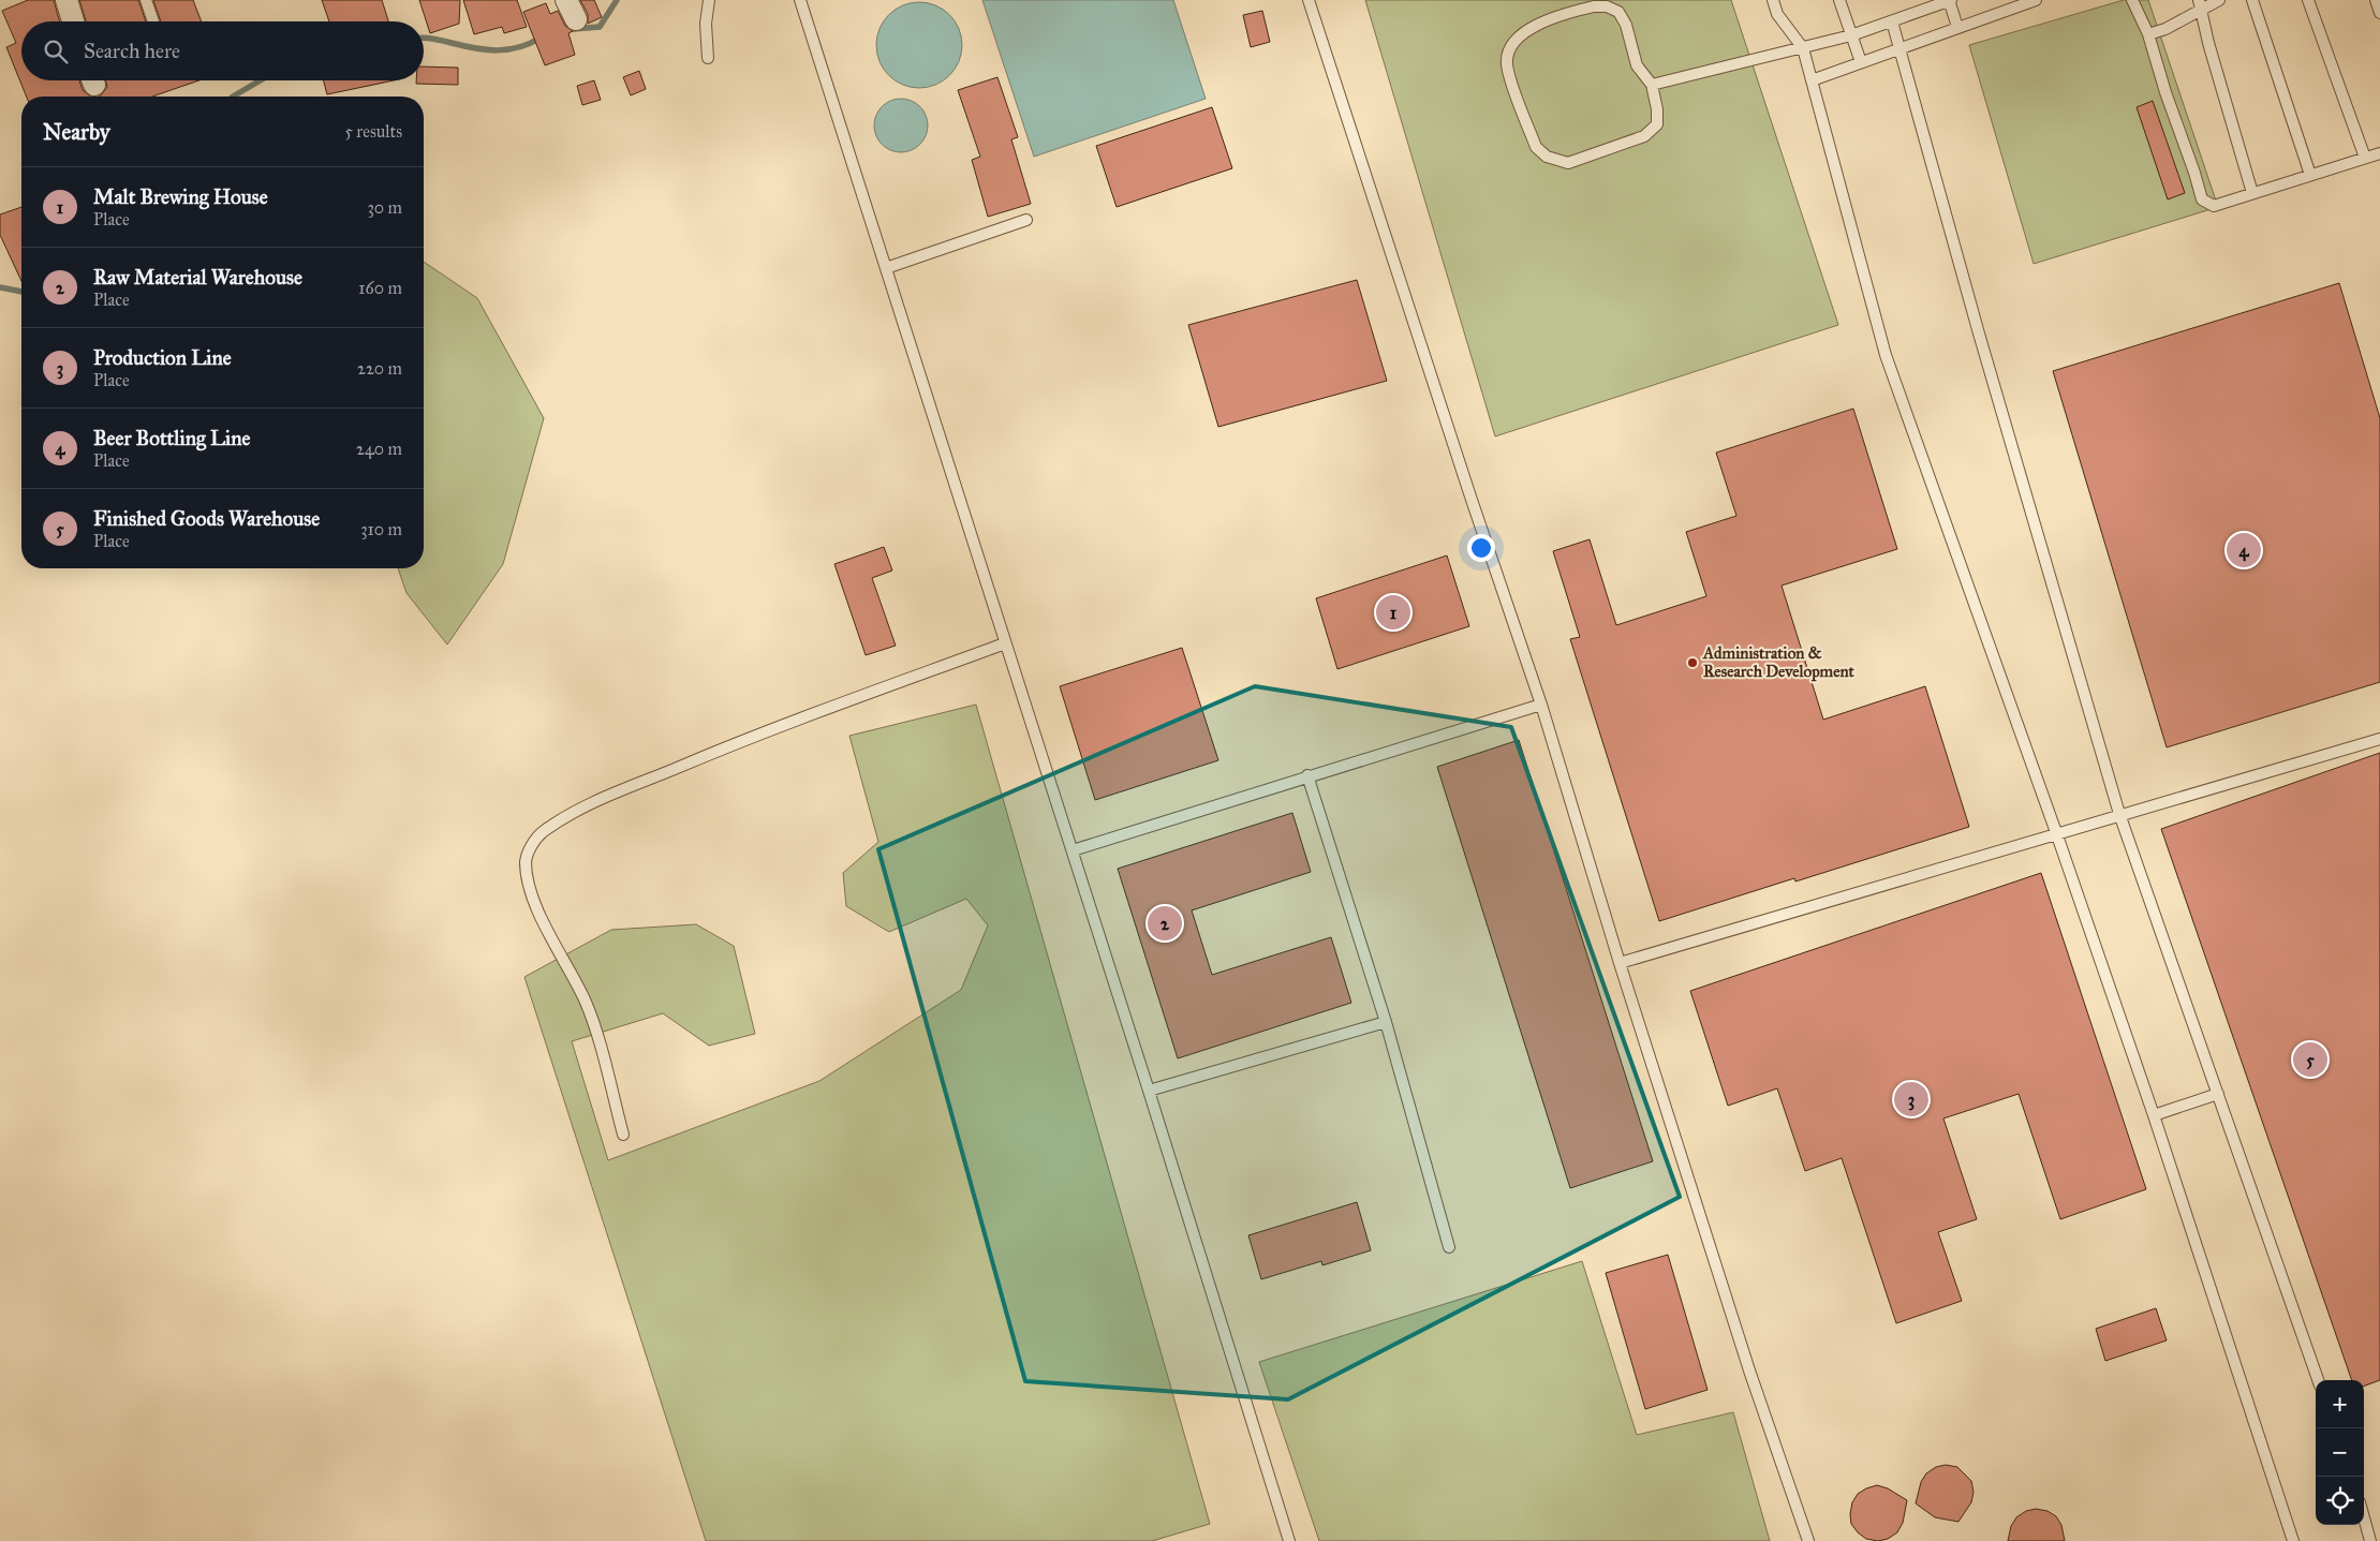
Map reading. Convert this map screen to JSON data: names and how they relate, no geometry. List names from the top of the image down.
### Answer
{
  "places": ["Administration & Research Development"],
  "page": {
    "search": "Search here",
    "heading": ["Nearby", "5 results"],
    "list": [
      {
        "mark": "1",
        "name": "Malt Brewing House",
        "note": "Place",
        "value": "30 m"
      },
      {
        "mark": "2",
        "name": "Raw Material Warehouse",
        "note": "Place",
        "value": "160 m"
      },
      {
        "mark": "3",
        "name": "Production Line",
        "note": "Place",
        "value": "220 m"
      },
      {
        "mark": "4",
        "name": "Beer Bottling Line",
        "note": "Place",
        "value": "240 m"
      },
      {
        "mark": "5",
        "name": "Finished Goods Warehouse",
        "note": "Place",
        "value": "310 m"
      }
    ],
    "pins": [
      "4",
      "1",
      "2",
      "5",
      "3"
    ],
    "map_buttons": ["+", "−"]
  }
}
